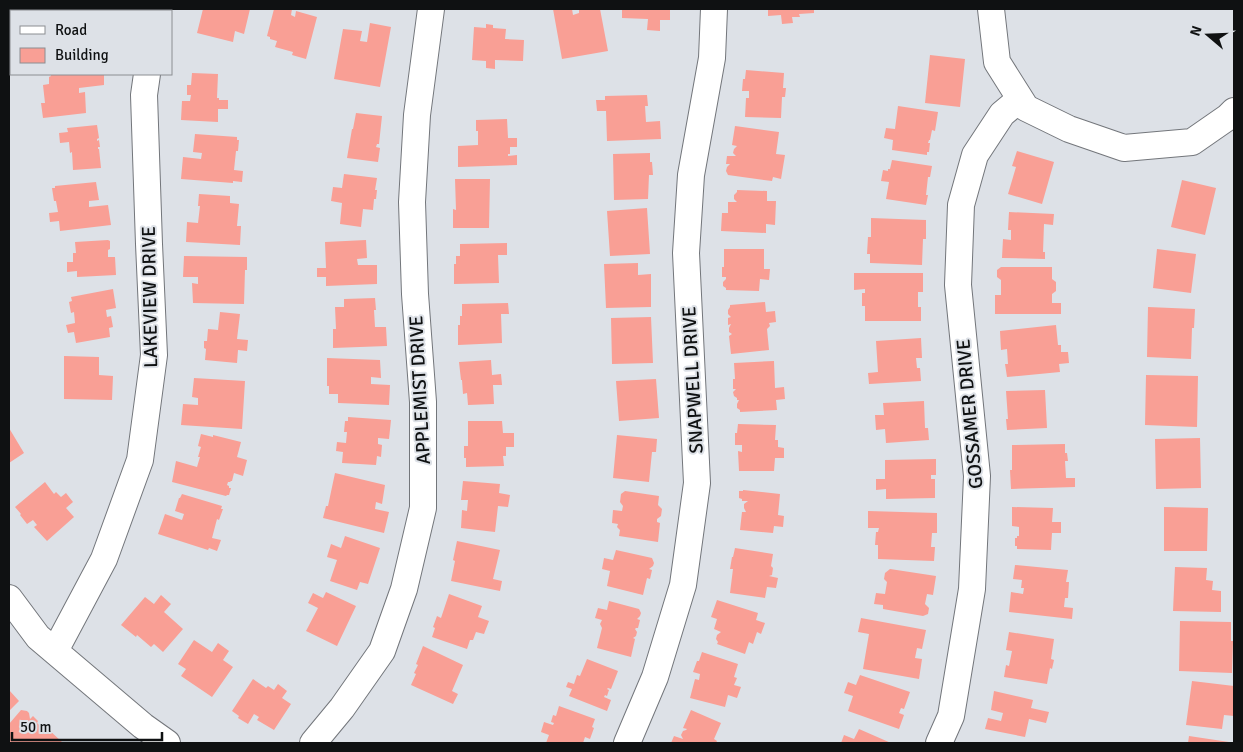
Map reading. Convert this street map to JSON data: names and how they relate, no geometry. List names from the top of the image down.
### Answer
{
  "streets": {
    "street": [
      "LAKEVIEW DRIVE",
      "SNAPWELL DRIVE",
      "APPLEMIST DRIVE",
      "GOSSAMER DRIVE"
    ]
  },
  "legend": ["Road", "Building"],
  "scale_bar": "50 m",
  "north": "left"
}
